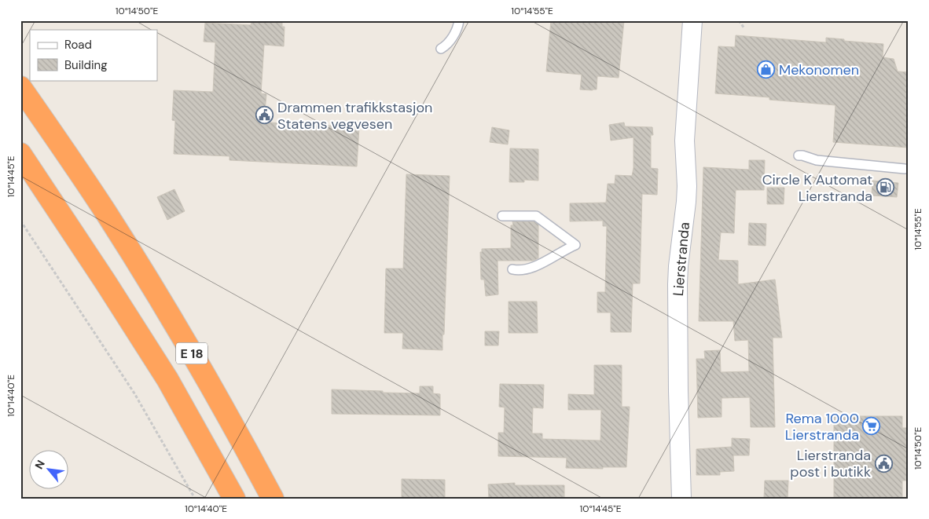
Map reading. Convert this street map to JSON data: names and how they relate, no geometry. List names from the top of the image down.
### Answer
{
  "streets": {
    "highway": ["E 18"],
    "street": ["Lierstranda"]
  },
  "places": {
    "shop": ["Mekonomen"],
    "public building": ["Drammen trafikkstasjon Statens vegvesen", "Lierstranda post i butikk"],
    "fuel station": ["Circle K Automat Lierstranda"],
    "supermarket": ["Rema 1000 Lierstranda"]
  },
  "legend": ["Road", "Building"],
  "north": "top left",
  "coordinates": [
    "10°14'50\"E",
    "10°14'55\"E",
    "10°14'45\"E",
    "10°14'40\"E"
  ]
}
